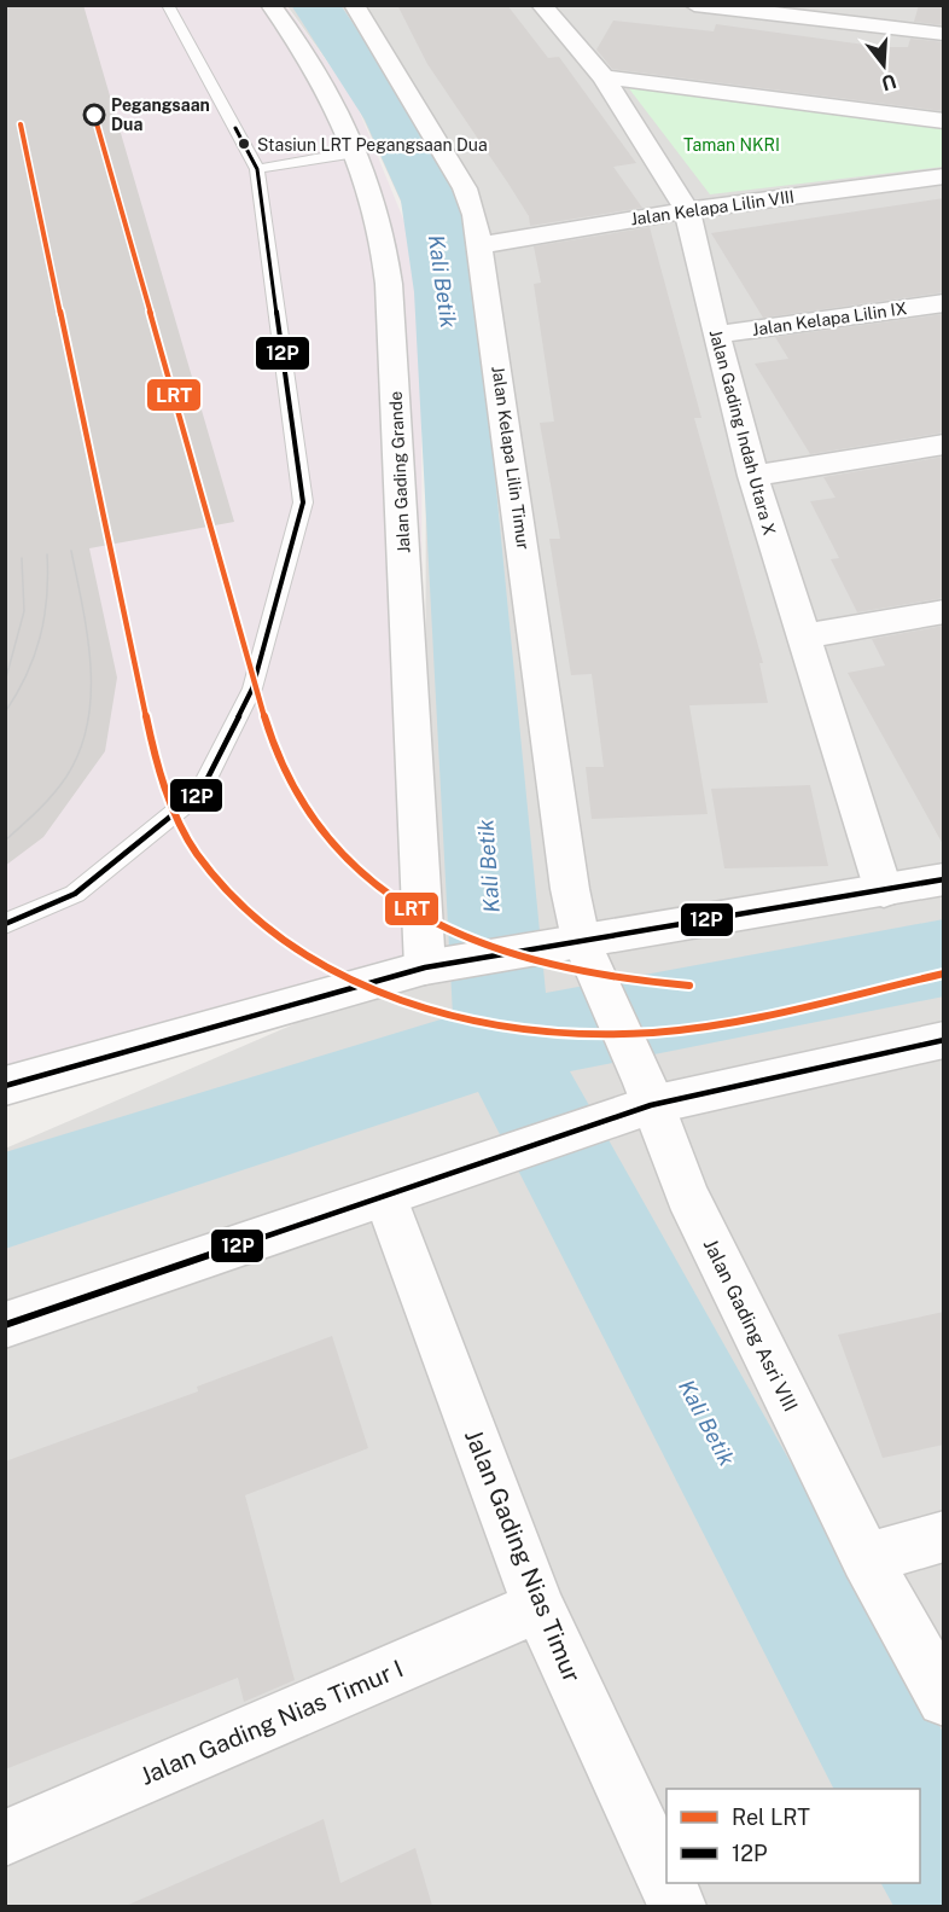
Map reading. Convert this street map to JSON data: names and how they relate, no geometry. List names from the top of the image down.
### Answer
{
  "streets": {
    "street": [
      "Jalan Kelapa Lilin VIII",
      "Jalan Kelapa Lilin IX",
      "Jalan Gading Indah Utara X",
      "Jalan Kelapa Lilin Timur",
      "Jalan Gading Grande",
      "Jalan Gading Asri VIII",
      "Jalan Gading Nias Timur",
      "Jalan Gading Nias Timur I"
    ]
  },
  "crossings": [
    ["Jalan Kelapa Lilin VIII", "Jalan Gading Indah Utara X"],
    ["Jalan Kelapa Lilin VIII", "Jalan Kelapa Lilin Timur"],
    ["Jalan Kelapa Lilin IX", "Jalan Gading Indah Utara X"],
    ["Jalan Kelapa Lilin Timur", "Jalan Gading Asri VIII"],
    ["Jalan Gading Nias Timur", "Jalan Gading Nias Timur I"]
  ],
  "water": ["Kali Betik"],
  "parks": ["Taman NKRI"],
  "places": ["Pegangsaan Dua", "Stasiun LRT Pegangsaan Dua"],
  "lines": ["rail line LRT", "transit line 12P"],
  "legend": ["Rel LRT", "12P"],
  "north": "bottom"
}
